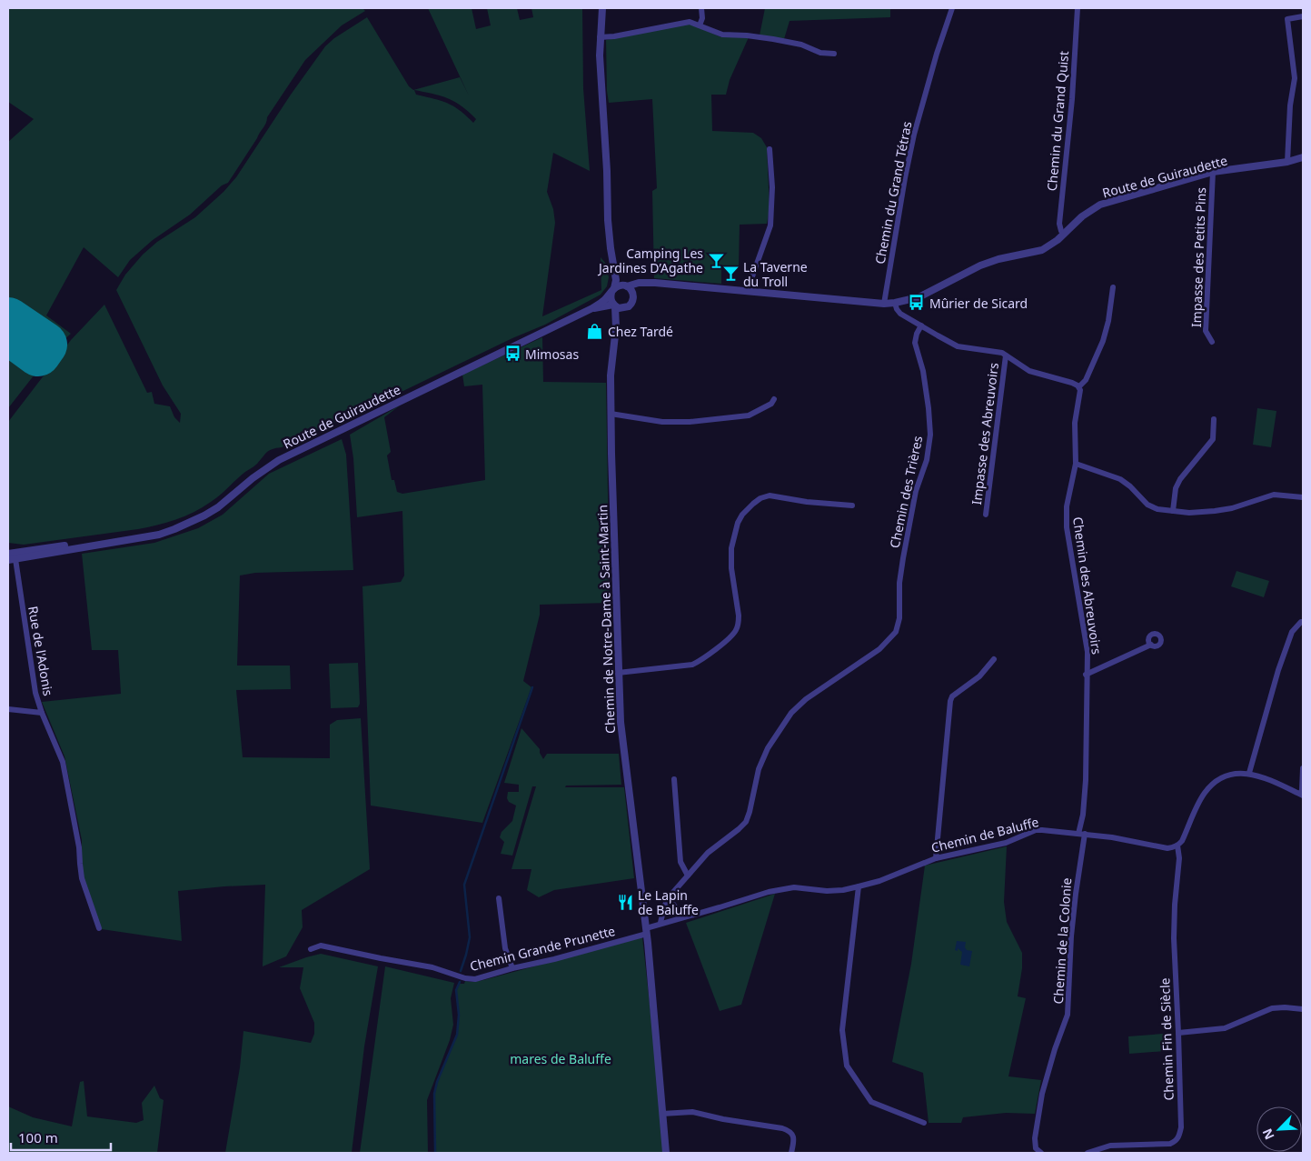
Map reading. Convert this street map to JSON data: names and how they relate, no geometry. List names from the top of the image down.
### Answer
{
  "streets": {
    "street": [
      "Chemin du Grand Quist",
      "Route de Guiraudette",
      "Chemin du Grand Tétras",
      "Impasse des Petits Pins",
      "Impasse des Abreuvoirs",
      "Chemin des Trières",
      "Chemin des Abreuvoirs",
      "Chemin de Notre-Dame à Saint-Martin",
      "Rue de l'Adonis",
      "Chemin de Baluffe",
      "Chemin de la Colonie",
      "Chemin Grande Prunette",
      "Chemin Fin de Siècle"
    ]
  },
  "crossings": [
    ["Chemin du Grand Quist", "Route de Guiraudette"],
    ["Route de Guiraudette", "Chemin du Grand Tétras"],
    ["Route de Guiraudette", "Impasse des Petits Pins"],
    ["Route de Guiraudette", "Chemin de Notre-Dame à Saint-Martin"],
    ["Route de Guiraudette", "Rue de l'Adonis"],
    ["Chemin des Trières", "Chemin de Baluffe"],
    ["Chemin des Abreuvoirs", "Chemin de Baluffe"],
    ["Chemin des Abreuvoirs", "Chemin de la Colonie"],
    ["Chemin de Notre-Dame à Saint-Martin", "Chemin de Baluffe"],
    ["Chemin de Notre-Dame à Saint-Martin", "Chemin Grande Prunette"],
    ["Chemin de Baluffe", "Chemin de la Colonie"],
    ["Chemin de Baluffe", "Chemin Grande Prunette"],
    ["Chemin de Baluffe", "Chemin Fin de Siècle"]
  ],
  "parks": ["mares de Baluffe"],
  "places": {
    "bar": ["Camping Les Jardines D’Agathe", "La Taverne du Troll"],
    "bus stop": ["Mûrier de Sicard", "Mimosas"],
    "shop": ["Chez Tardé"],
    "restaurant": ["Le Lapin de Baluffe"]
  },
  "scale_bar": "100 m",
  "north": "bottom left"
}
